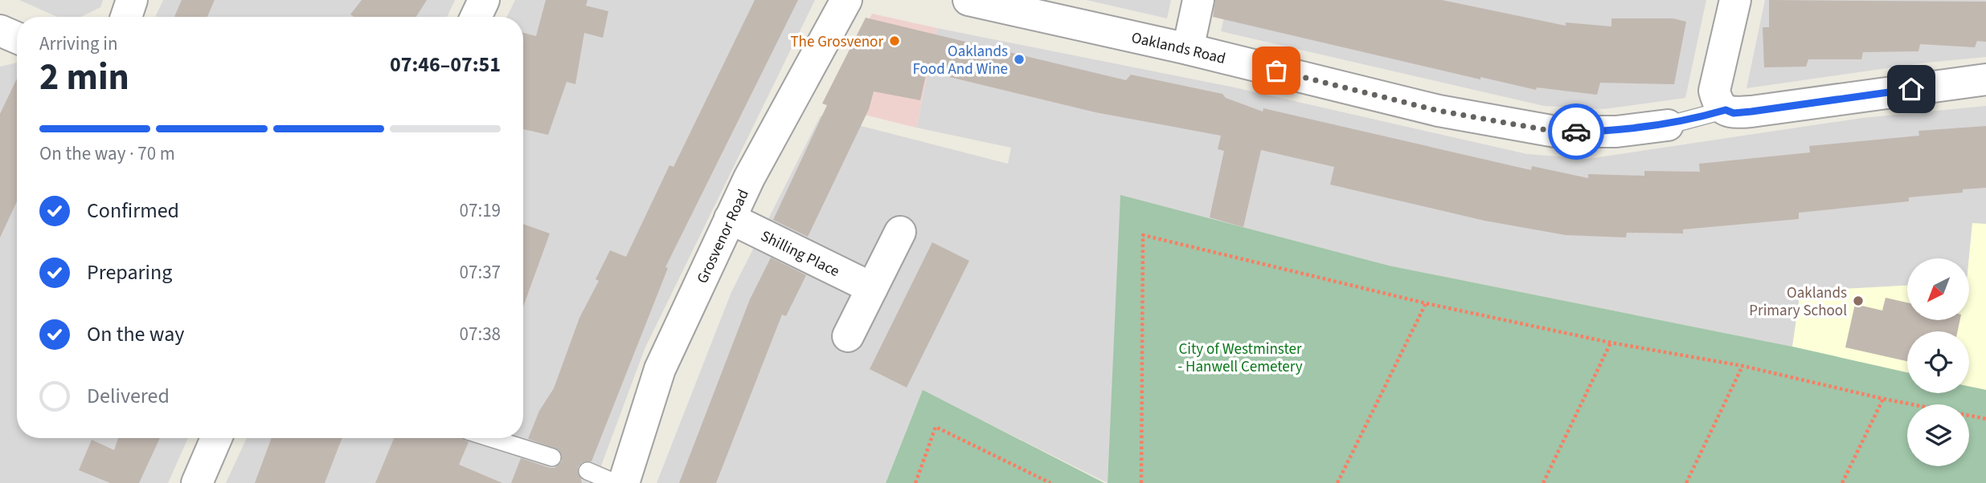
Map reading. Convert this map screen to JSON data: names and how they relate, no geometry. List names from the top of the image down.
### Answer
{
  "streets": {
    "street": ["Oaklands Road", "Grosvenor Road", "Shilling Place"]
  },
  "crossings": [
    ["Grosvenor Road", "Shilling Place"]
  ],
  "parks": ["City of Westminster - Hanwell Cemetery"],
  "places": ["The Grosvenor", "Oaklands Food And Wine", "Oaklands Primary School"],
  "north": "bottom left",
  "page": {
    "heading": ["2 min", "Arriving in", "07:46–07:51"],
    "bar": "On the way · 70 m",
    "list": [
      ["Confirmed", "07:19"],
      ["Preparing", "07:37"],
      ["On the way", "07:38"],
      "Delivered"
    ]
  }
}
